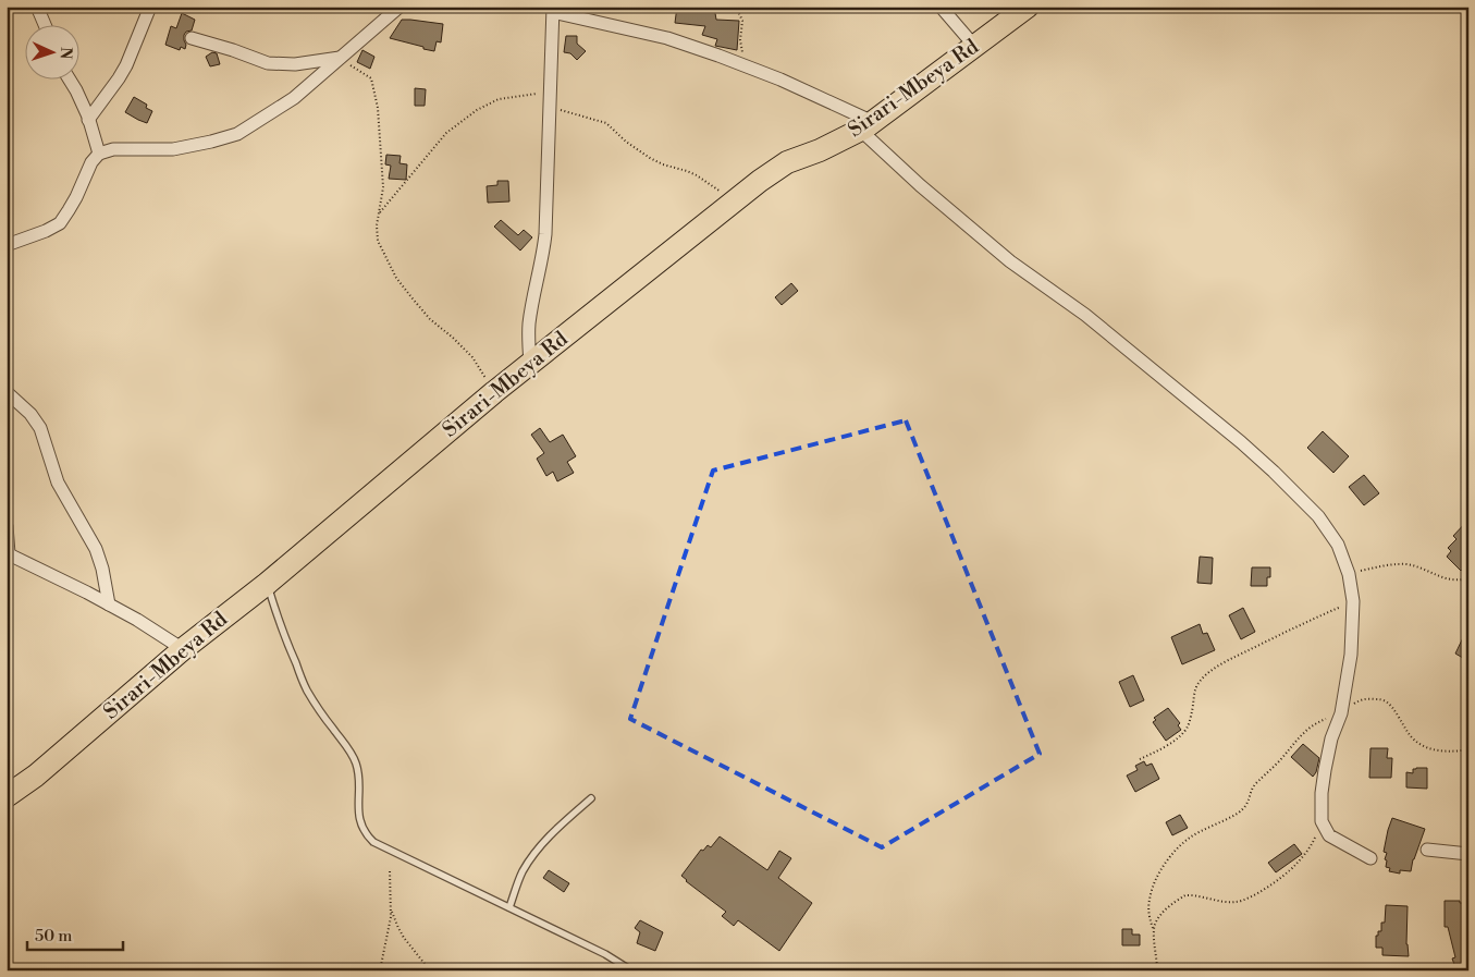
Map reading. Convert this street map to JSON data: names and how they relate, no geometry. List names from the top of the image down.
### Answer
{
  "streets": {
    "highway": ["Sirari-Mbeya Rd"]
  },
  "scale_bar": "50 m",
  "north": "right"
}
